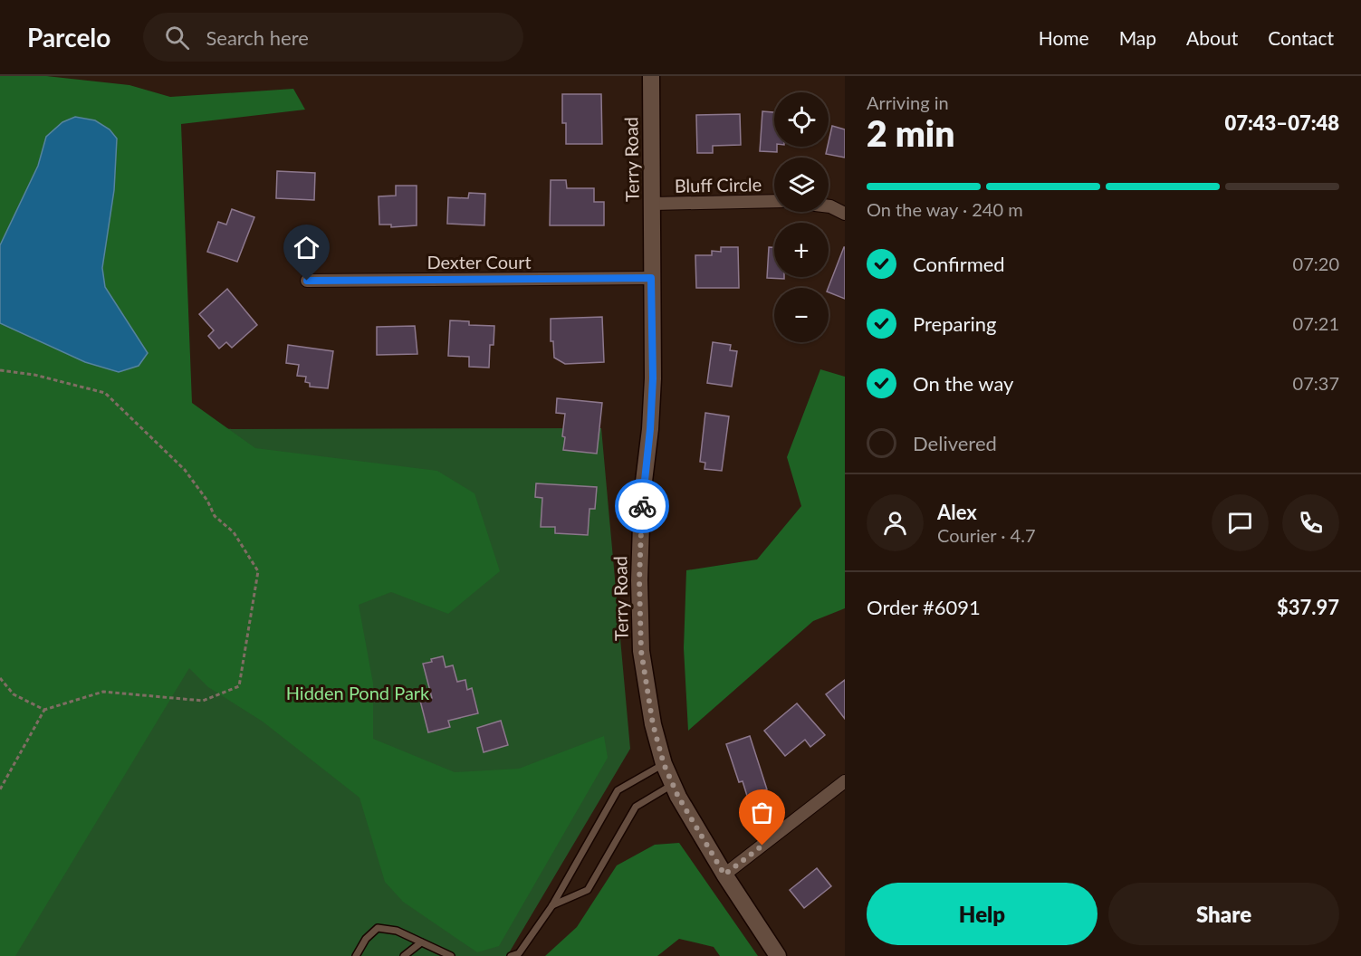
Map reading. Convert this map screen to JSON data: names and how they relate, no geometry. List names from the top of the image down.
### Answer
{
  "streets": {
    "street": ["Terry Road", "Bluff Circle", "Dexter Court"]
  },
  "crossings": [
    ["Terry Road", "Bluff Circle"],
    ["Terry Road", "Dexter Court"]
  ],
  "parks": ["Hidden Pond Park"],
  "page": {
    "header": "Parcelo",
    "search": "Search here",
    "nav": [
      "Home",
      "Map",
      "About",
      "Contact"
    ],
    "heading": ["2 min", "Arriving in", "07:43–07:48"],
    "panel": [
      "Alex",
      "Courier · 4.7",
      "Order #6091",
      "$37.97"
    ],
    "map_buttons": ["+", "−"],
    "bar": "On the way · 240 m",
    "list": [
      ["Confirmed", "07:20"],
      ["Preparing", "07:21"],
      ["On the way", "07:37"],
      "Delivered"
    ],
    "buttons": ["Help", "Share"]
  }
}
